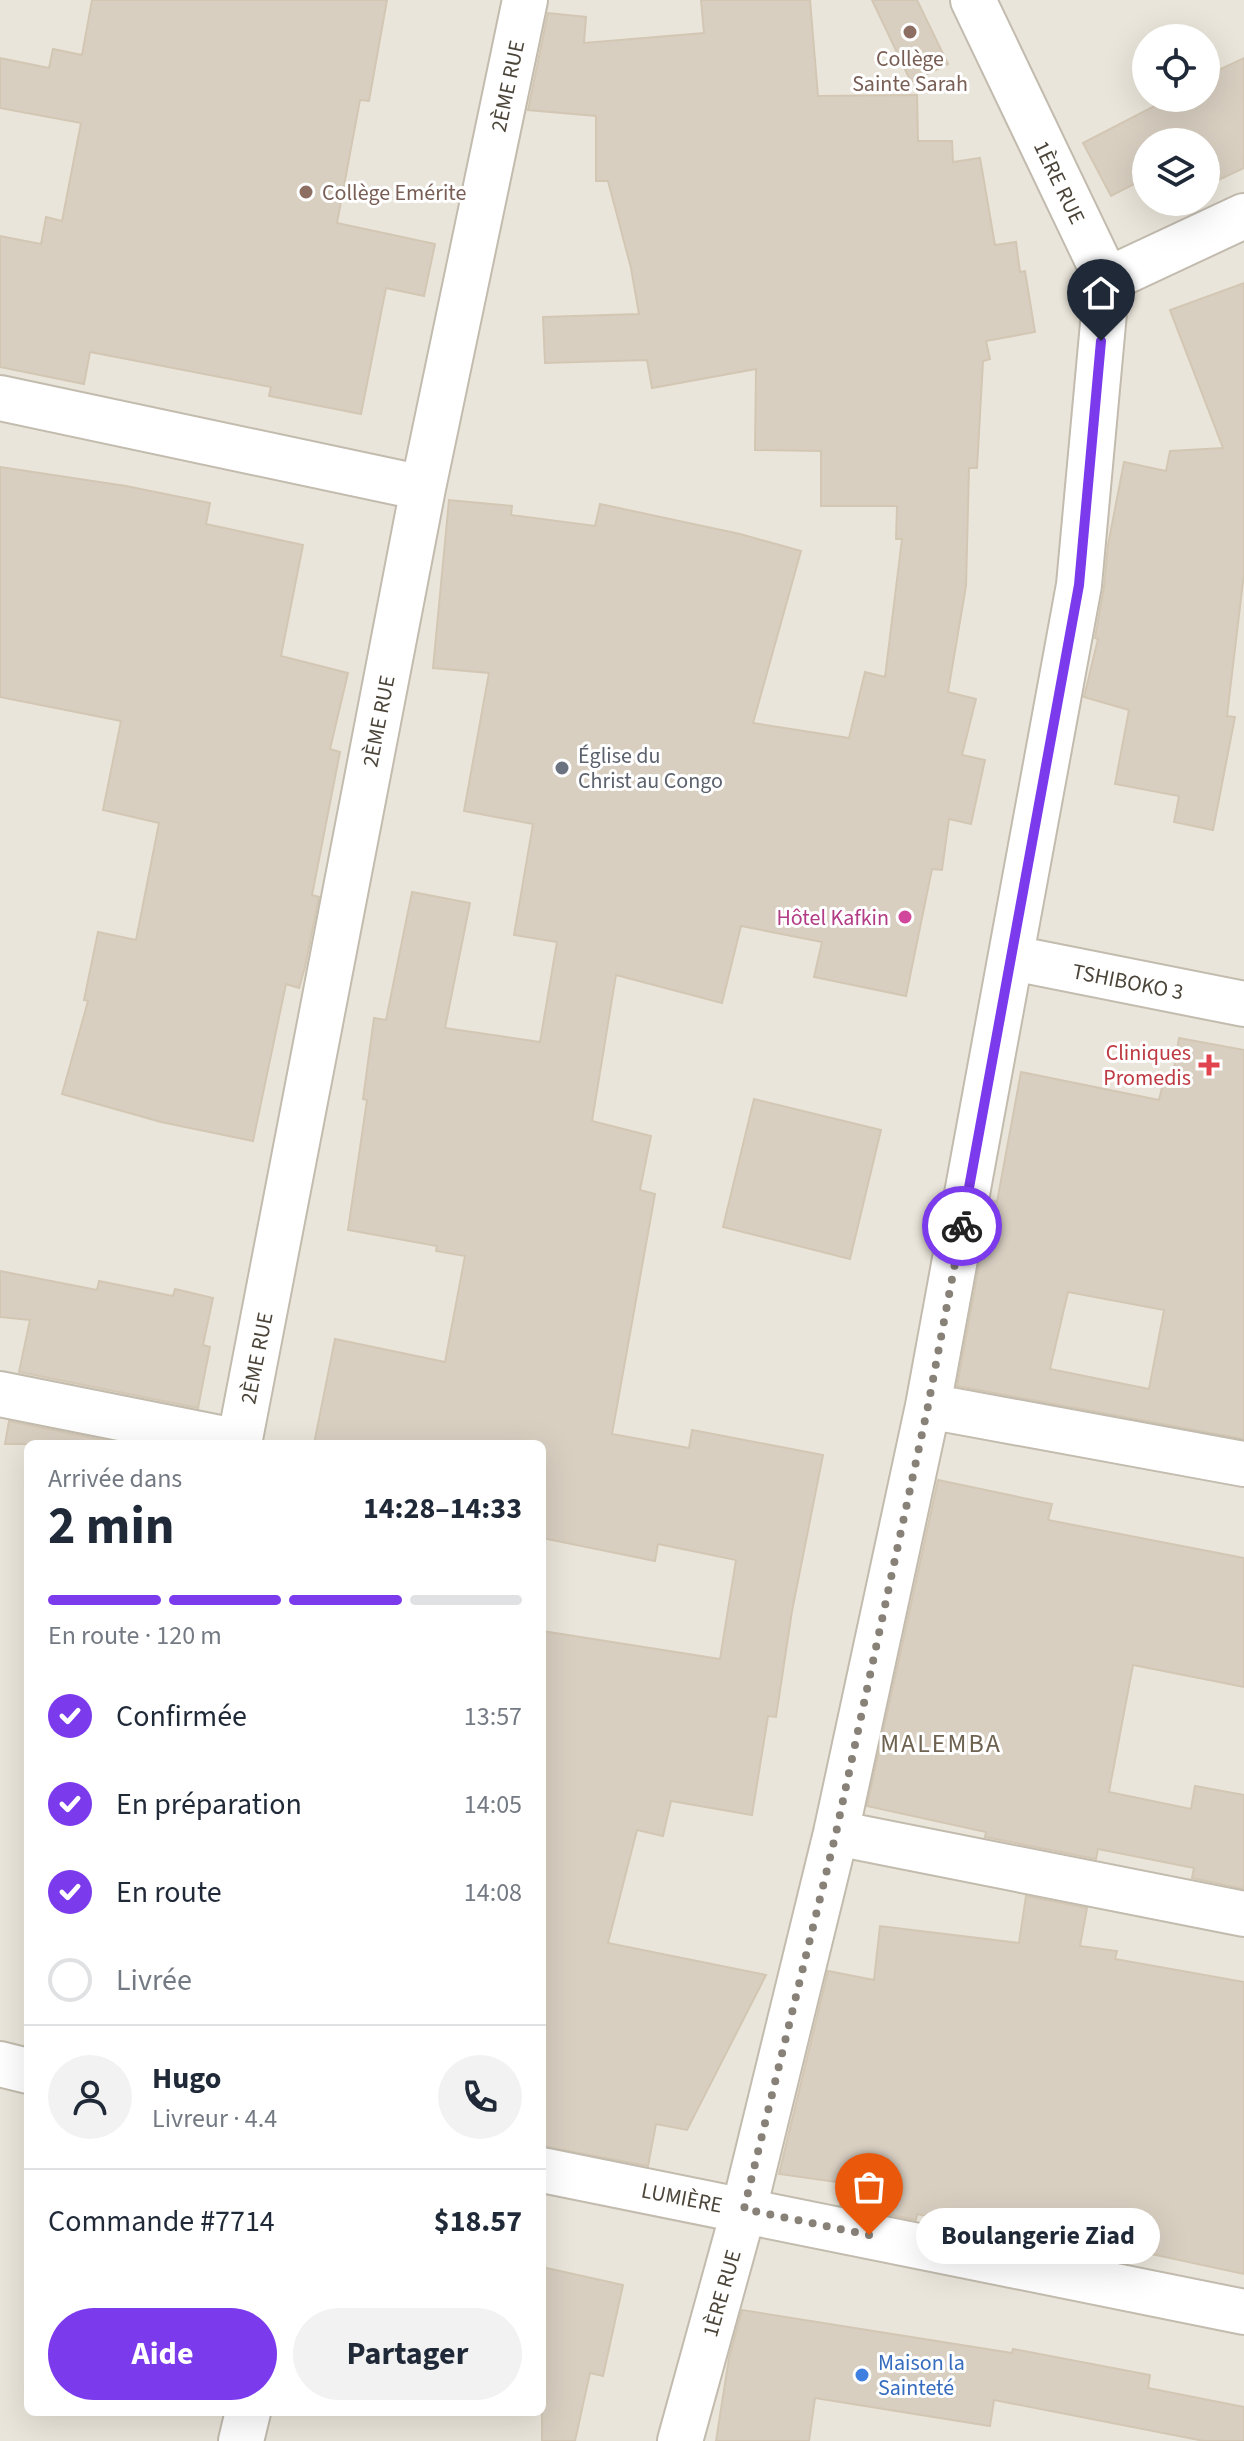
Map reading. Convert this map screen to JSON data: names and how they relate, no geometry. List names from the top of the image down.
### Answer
{
  "streets": {
    "street": [
      "2ÈME RUE",
      "1ÈRE RUE",
      "TSHIBOKO 3",
      "LUMIÈRE"
    ]
  },
  "crossings": [
    ["1ÈRE RUE", "TSHIBOKO 3"],
    ["1ÈRE RUE", "LUMIÈRE"]
  ],
  "districts": ["MALEMBA"],
  "places": {
    "other": [
      "Collège Sainte Sarah",
      "Collège Emérite",
      "Église du Christ au Congo",
      "Hôtel Kafkin",
      "Boulangerie Ziad",
      "Maison la Sainteté"
    ],
    "health": ["Cliniques Promedis"]
  },
  "page": {
    "heading": ["2 min", "Arrivée dans", "14:28–14:33"],
    "panel": [
      "Hugo",
      "Livreur · 4.4",
      "Commande #7714",
      "$18.57"
    ],
    "bar": "En route · 120 m",
    "list": [
      ["Confirmée", "13:57"],
      ["En préparation", "14:05"],
      ["En route", "14:08"],
      "Livrée"
    ],
    "bubble": "Boulangerie Ziad",
    "buttons": ["Aide", "Partager"]
  }
}
